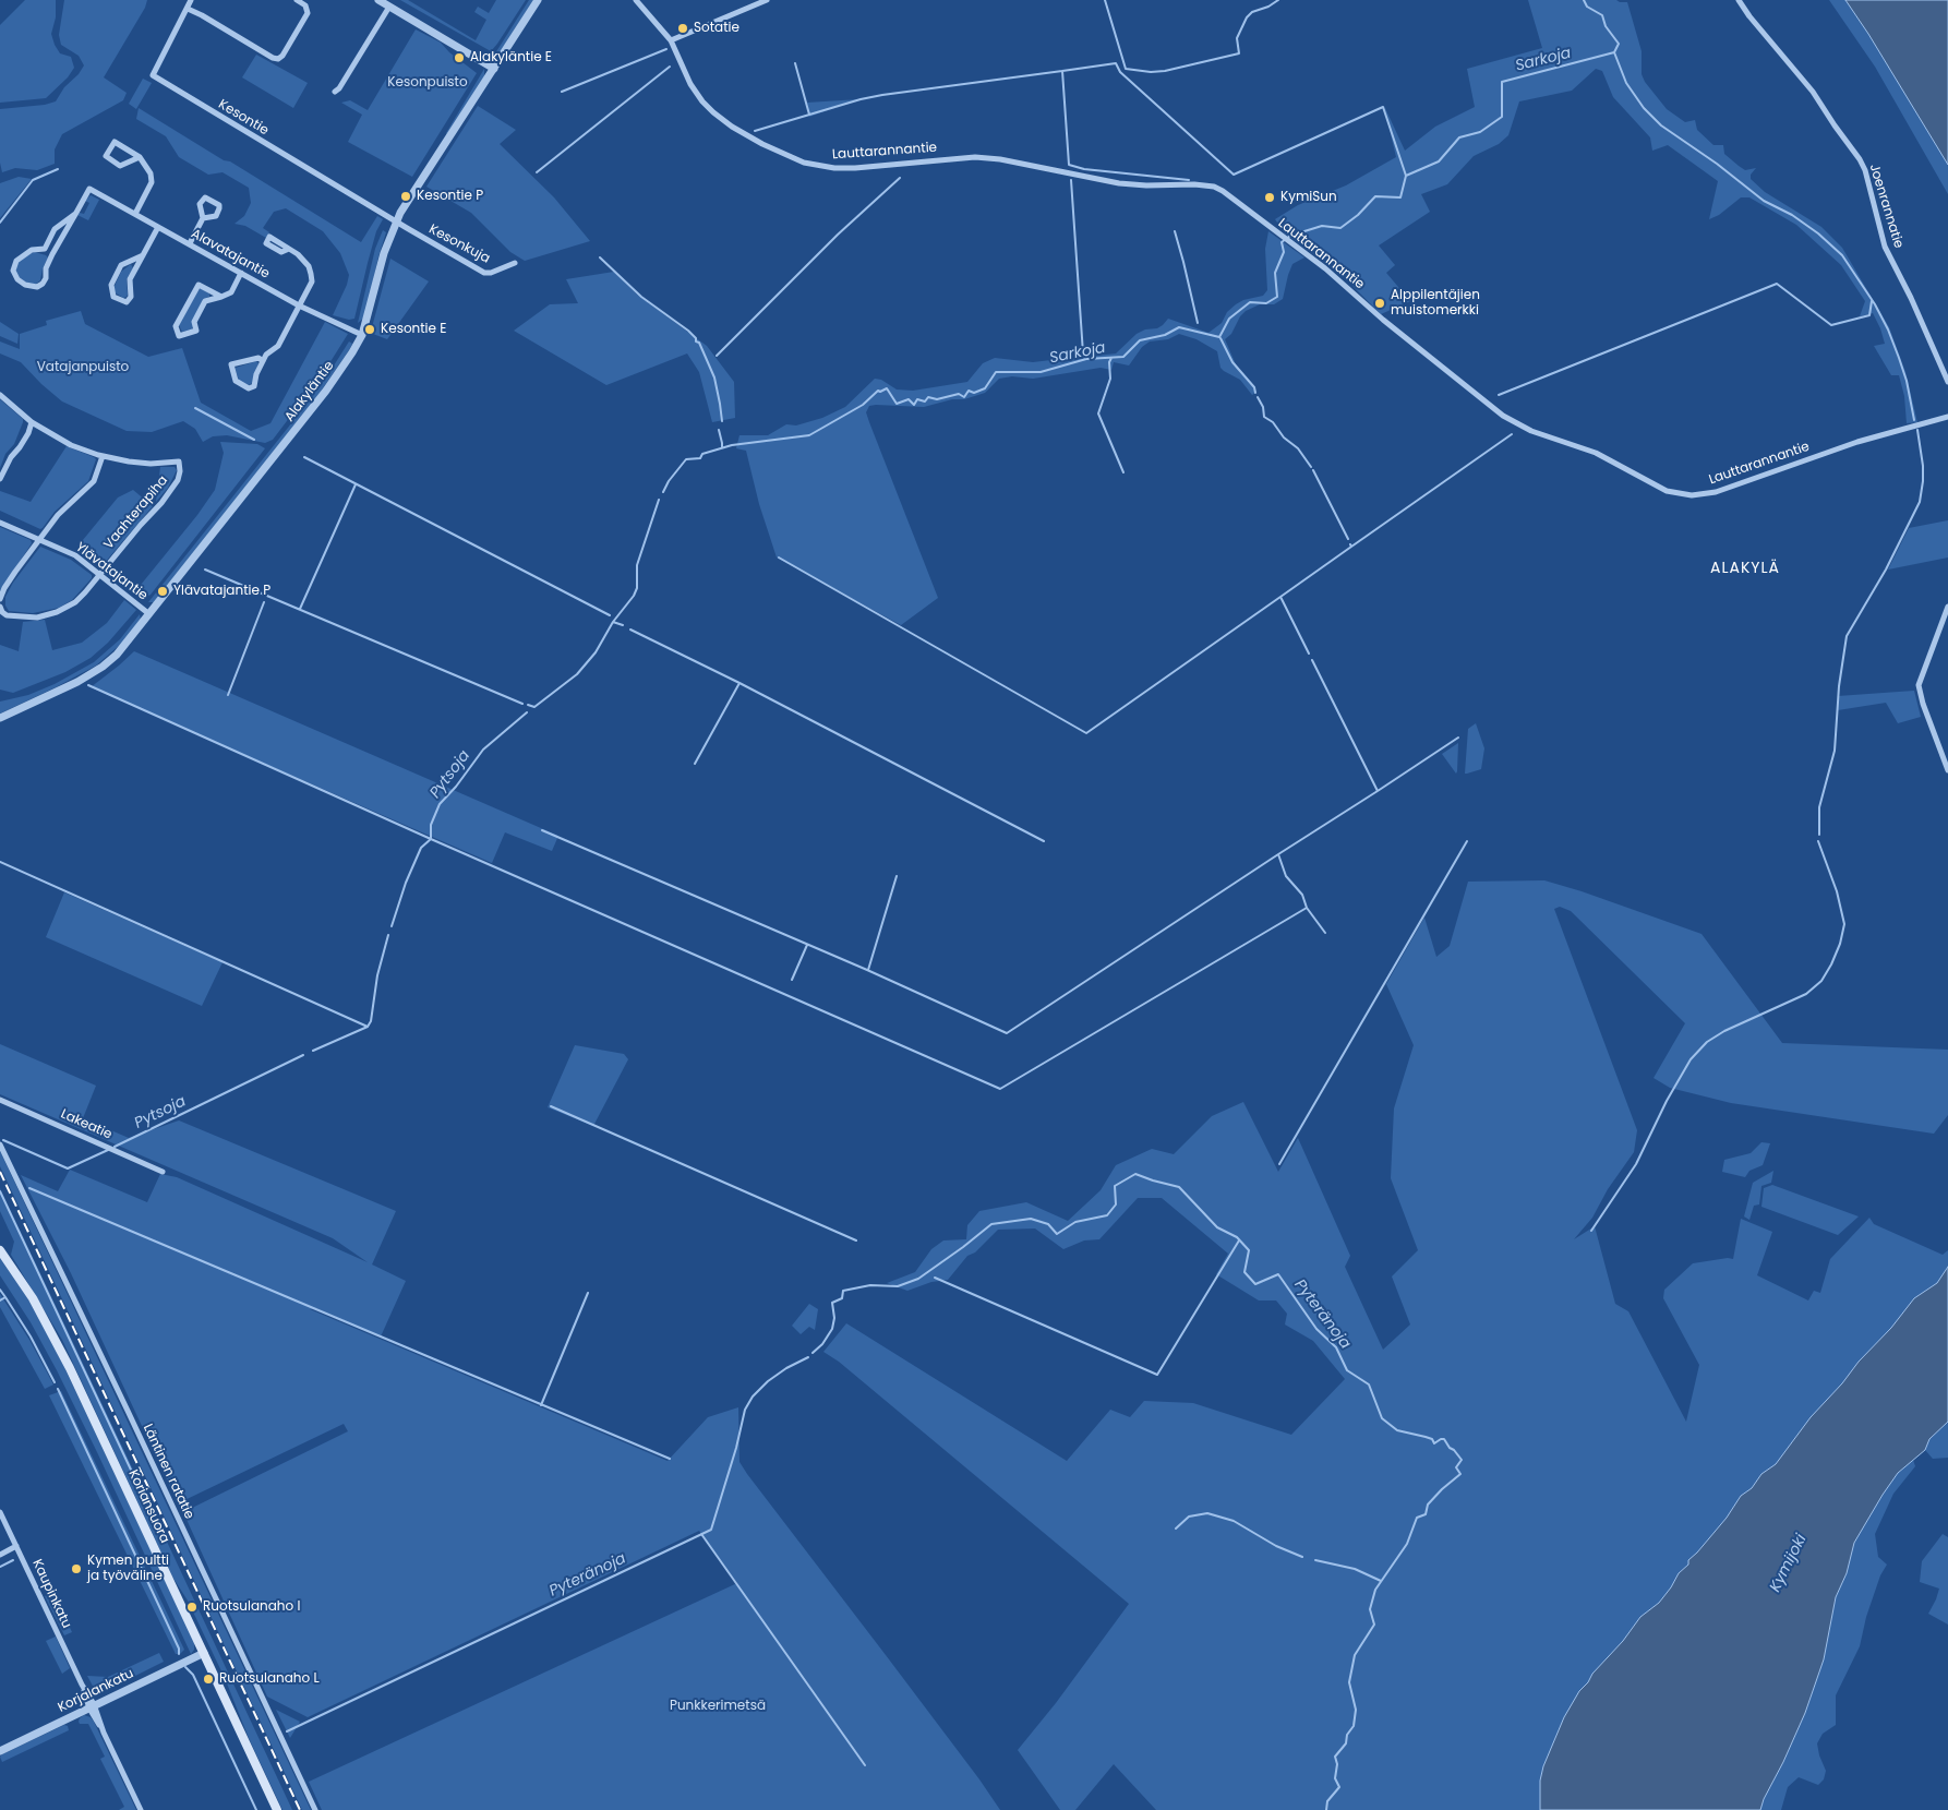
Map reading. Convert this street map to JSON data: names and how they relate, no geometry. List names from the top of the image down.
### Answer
{
  "streets": {
    "main road": ["Koriansuora"],
    "street": [
      "Kesontie",
      "Lauttarannantie",
      "Joenrannatie",
      "Kesonkuja",
      "Alavatajantie",
      "Alakyläntie",
      "Vaahterapiha",
      "Ylävatajantie",
      "Lakeatie",
      "Läntinen ratatie",
      "Kaupinkatu",
      "Korjalankatu"
    ]
  },
  "crossings": [
    ["Kesontie", "Kesonkuja"],
    ["Kesontie", "Alakyläntie"],
    ["Kesonkuja", "Alakyläntie"],
    ["Alavatajantie", "Alakyläntie"],
    ["Alakyläntie", "Ylävatajantie"],
    ["Vaahterapiha", "Ylävatajantie"],
    ["Koriansuora", "Korjalankatu"],
    ["Kaupinkatu", "Korjalankatu"]
  ],
  "districts": ["ALAKYLÄ"],
  "water": [
    "Sarkoja",
    "Pytsoja",
    "Pyteränoja",
    "Kymijoki"
  ],
  "parks": ["Kesonpuisto", "Vatajanpuisto", "Punkkerimetsä"],
  "places": [
    "Sotatie",
    "Alakyläntie E",
    "Kesontie P",
    "KymiSun",
    "Alppilentäjien muistomerkki",
    "Kesontie E",
    "Ylävatajantie P",
    "Kymen pultti ja työväline",
    "Ruotsulanaho I",
    "Ruotsulanaho L"
  ]
}
